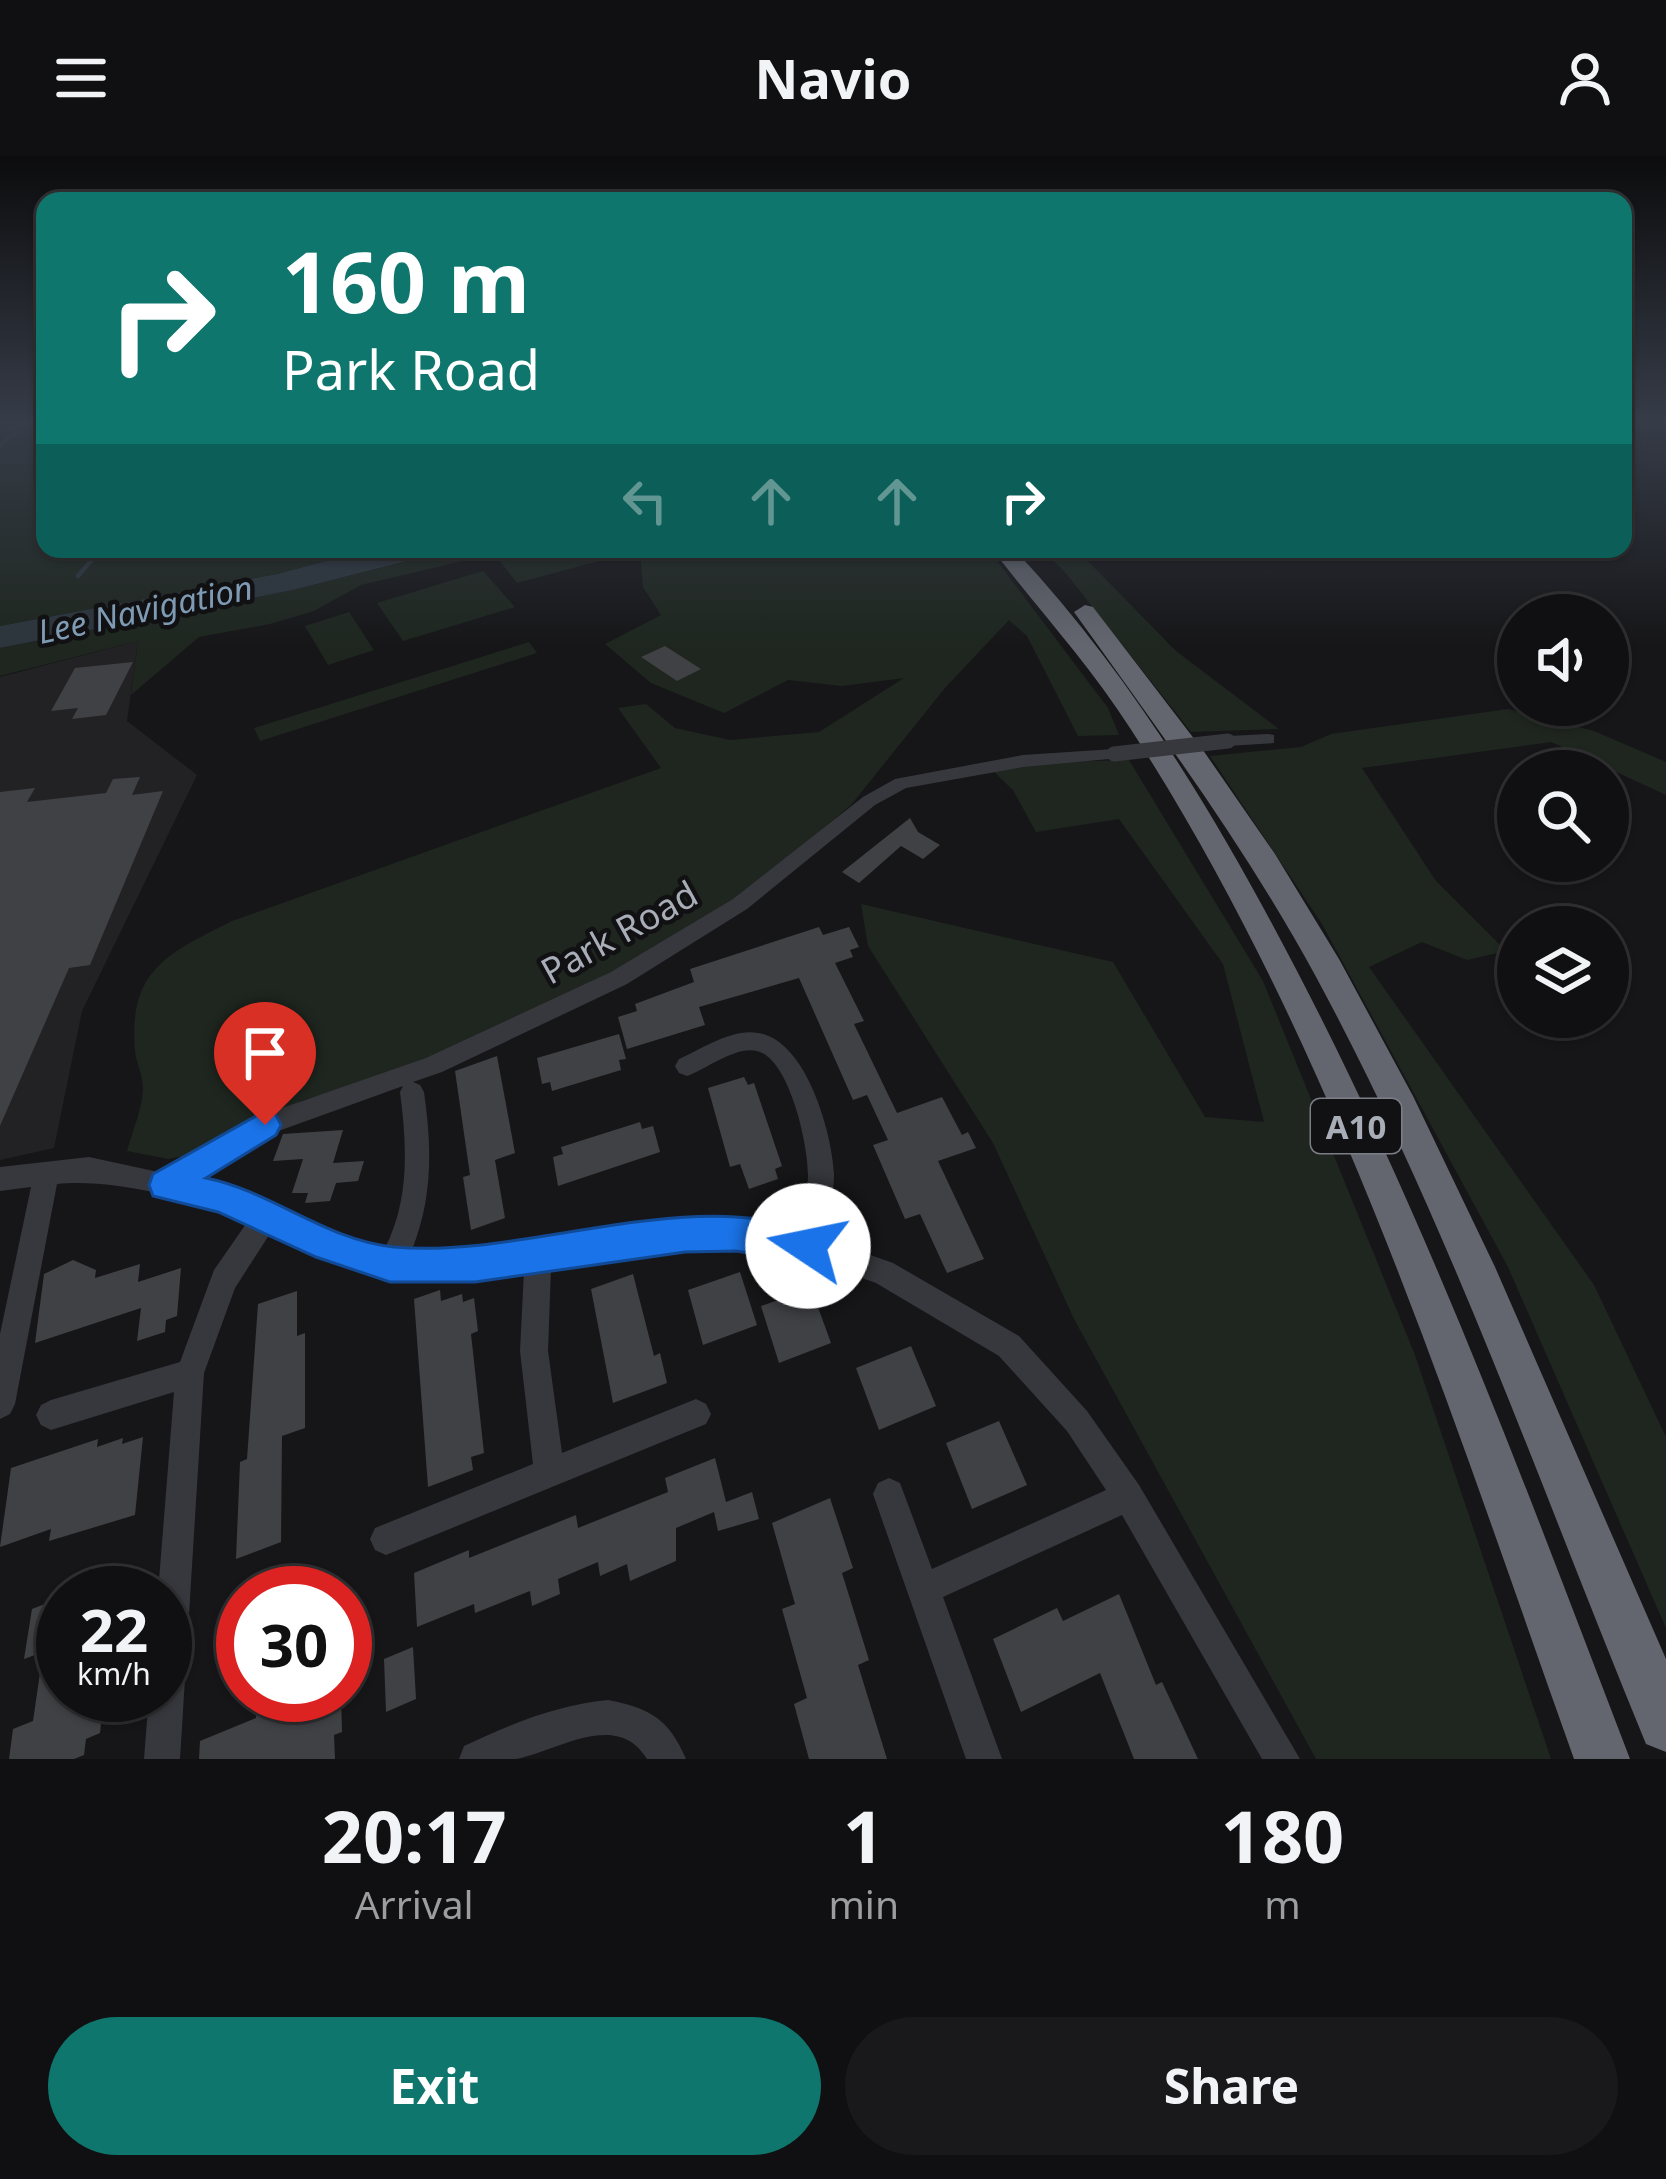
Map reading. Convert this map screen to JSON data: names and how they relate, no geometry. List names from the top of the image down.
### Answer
{
  "streets": {
    "highway": ["A10"],
    "street": ["Park Road"]
  },
  "water": ["Lee Navigation"],
  "page": {
    "header": "Navio",
    "turn": ["160 m", "Park Road"],
    "speed": "22 km/h",
    "limit": "30",
    "eta": [
      "20:17",
      "Arrival",
      "1",
      "min",
      "180",
      "m"
    ],
    "buttons": ["Exit", "Share"]
  }
}
